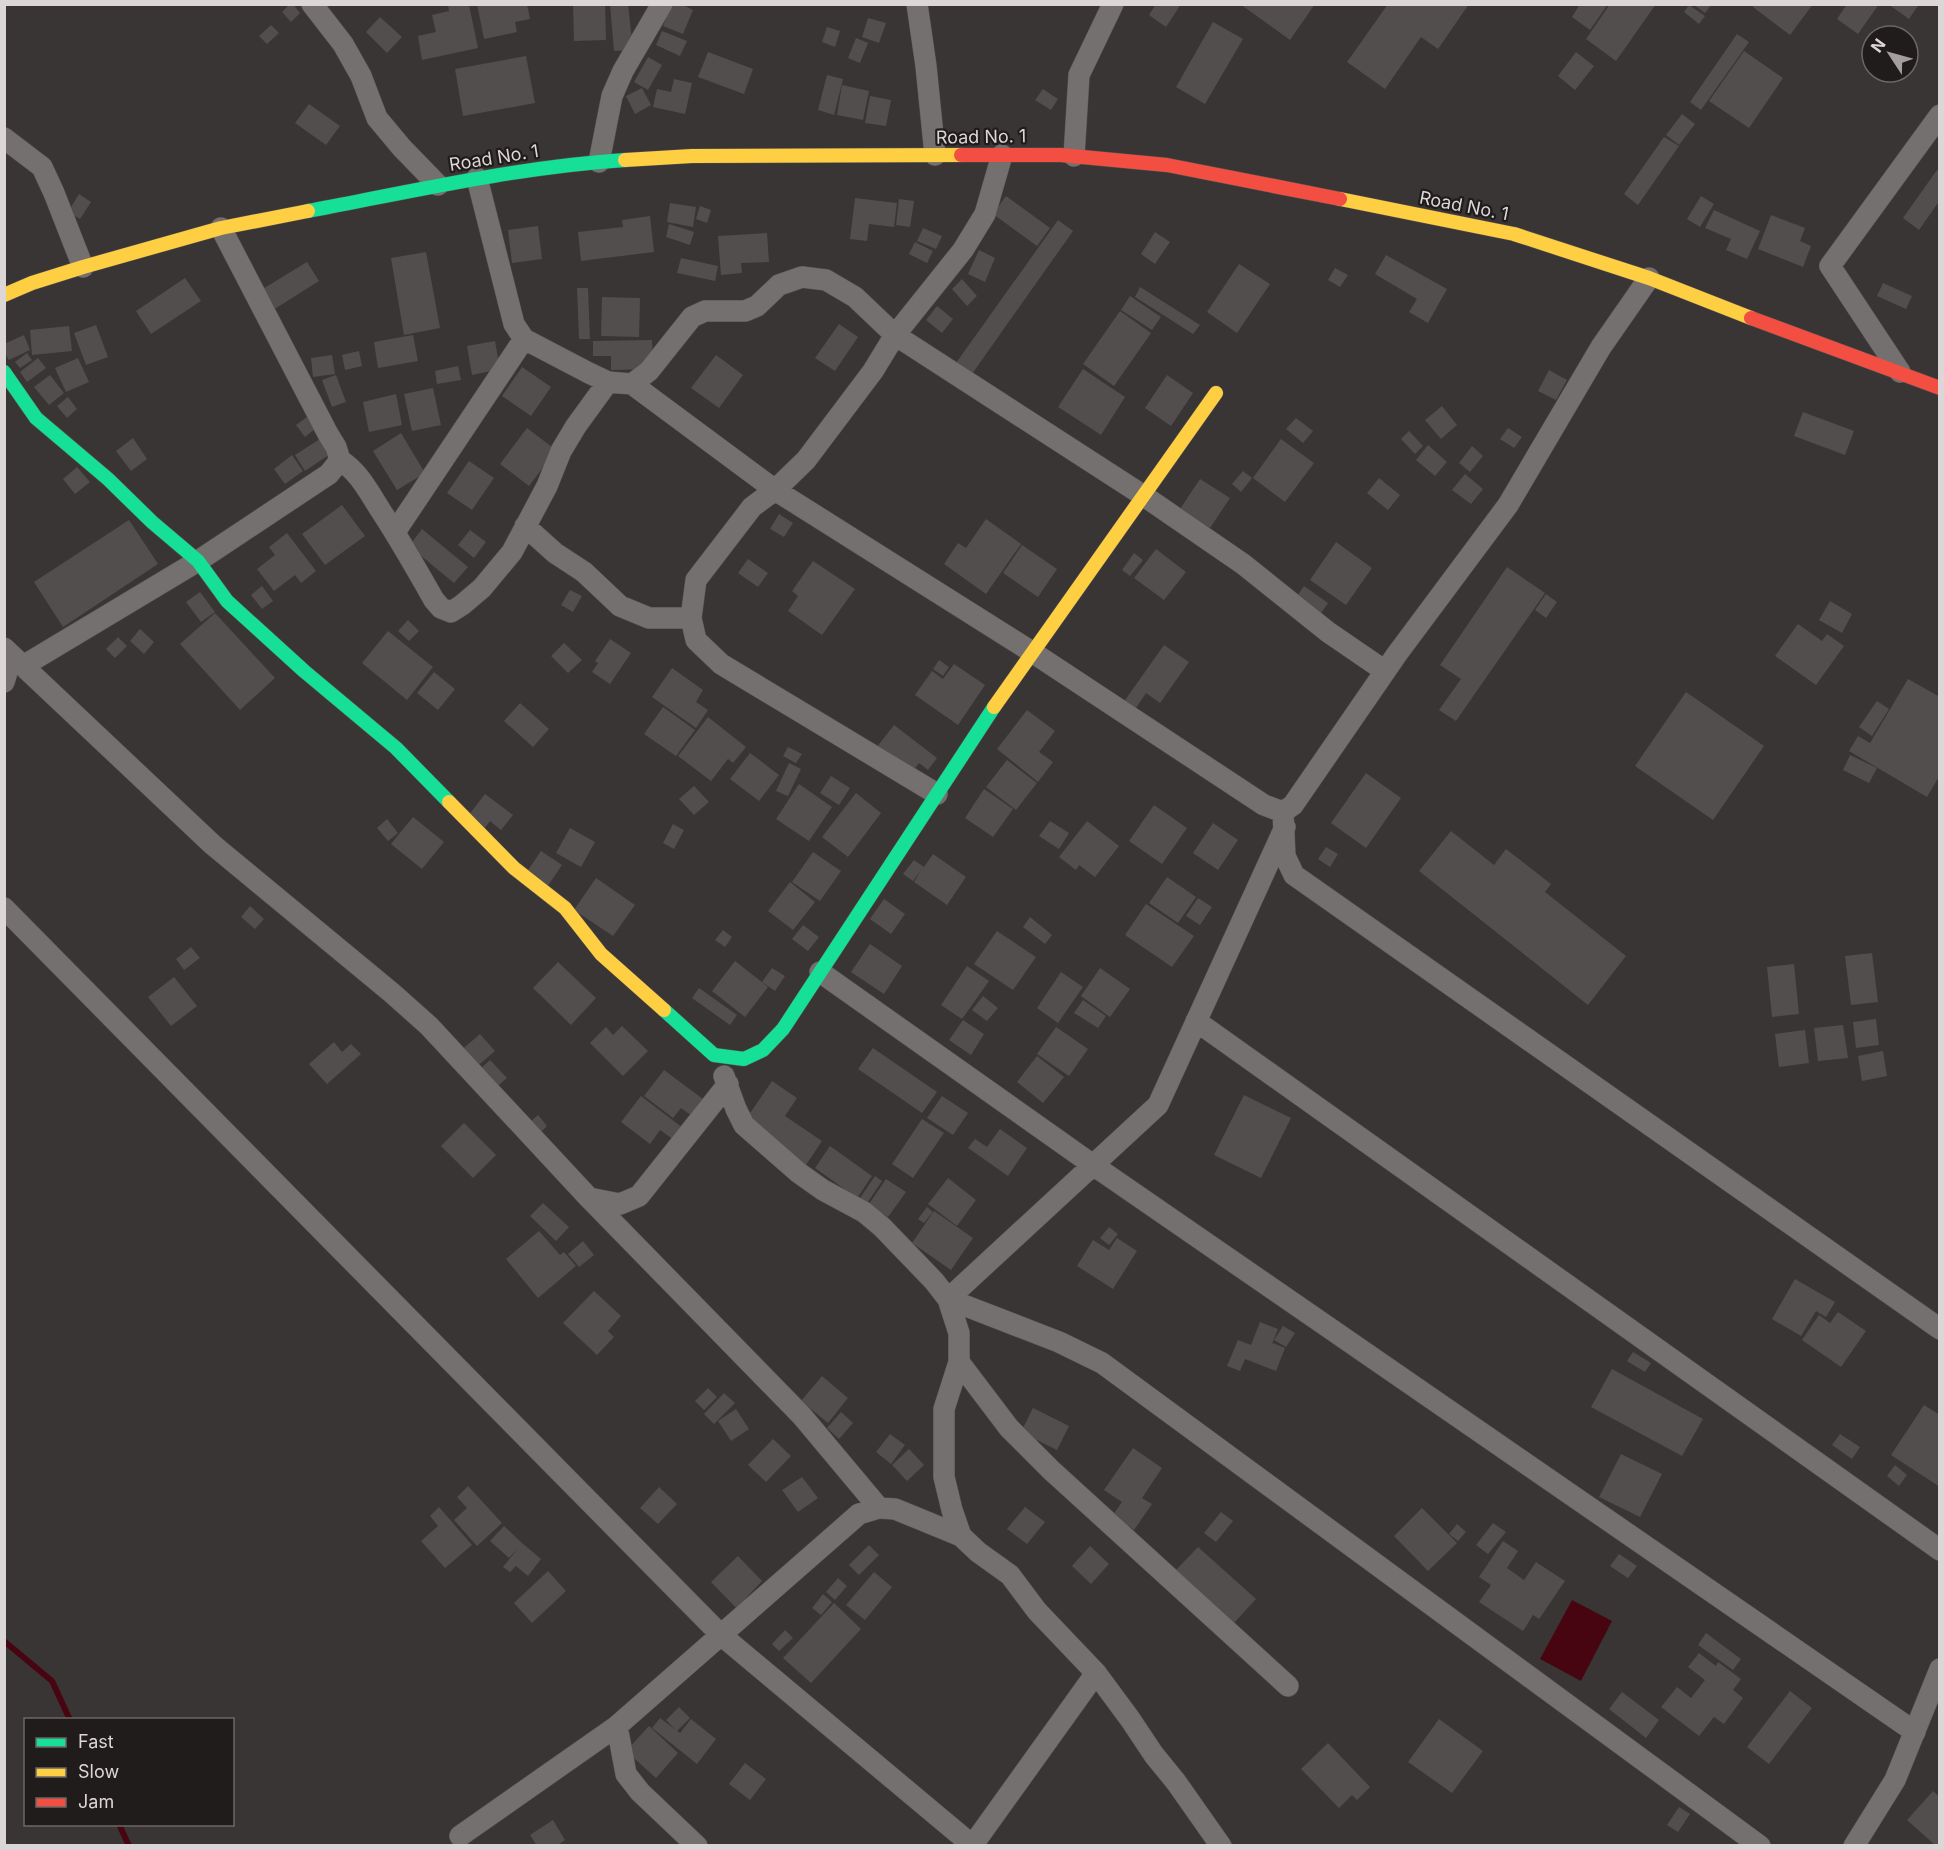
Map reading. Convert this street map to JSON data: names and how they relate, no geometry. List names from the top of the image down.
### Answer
{
  "streets": {
    "main road": ["Road No. 1"]
  },
  "legend": ["Fast", "Slow", "Jam"],
  "north": "top left"
}
